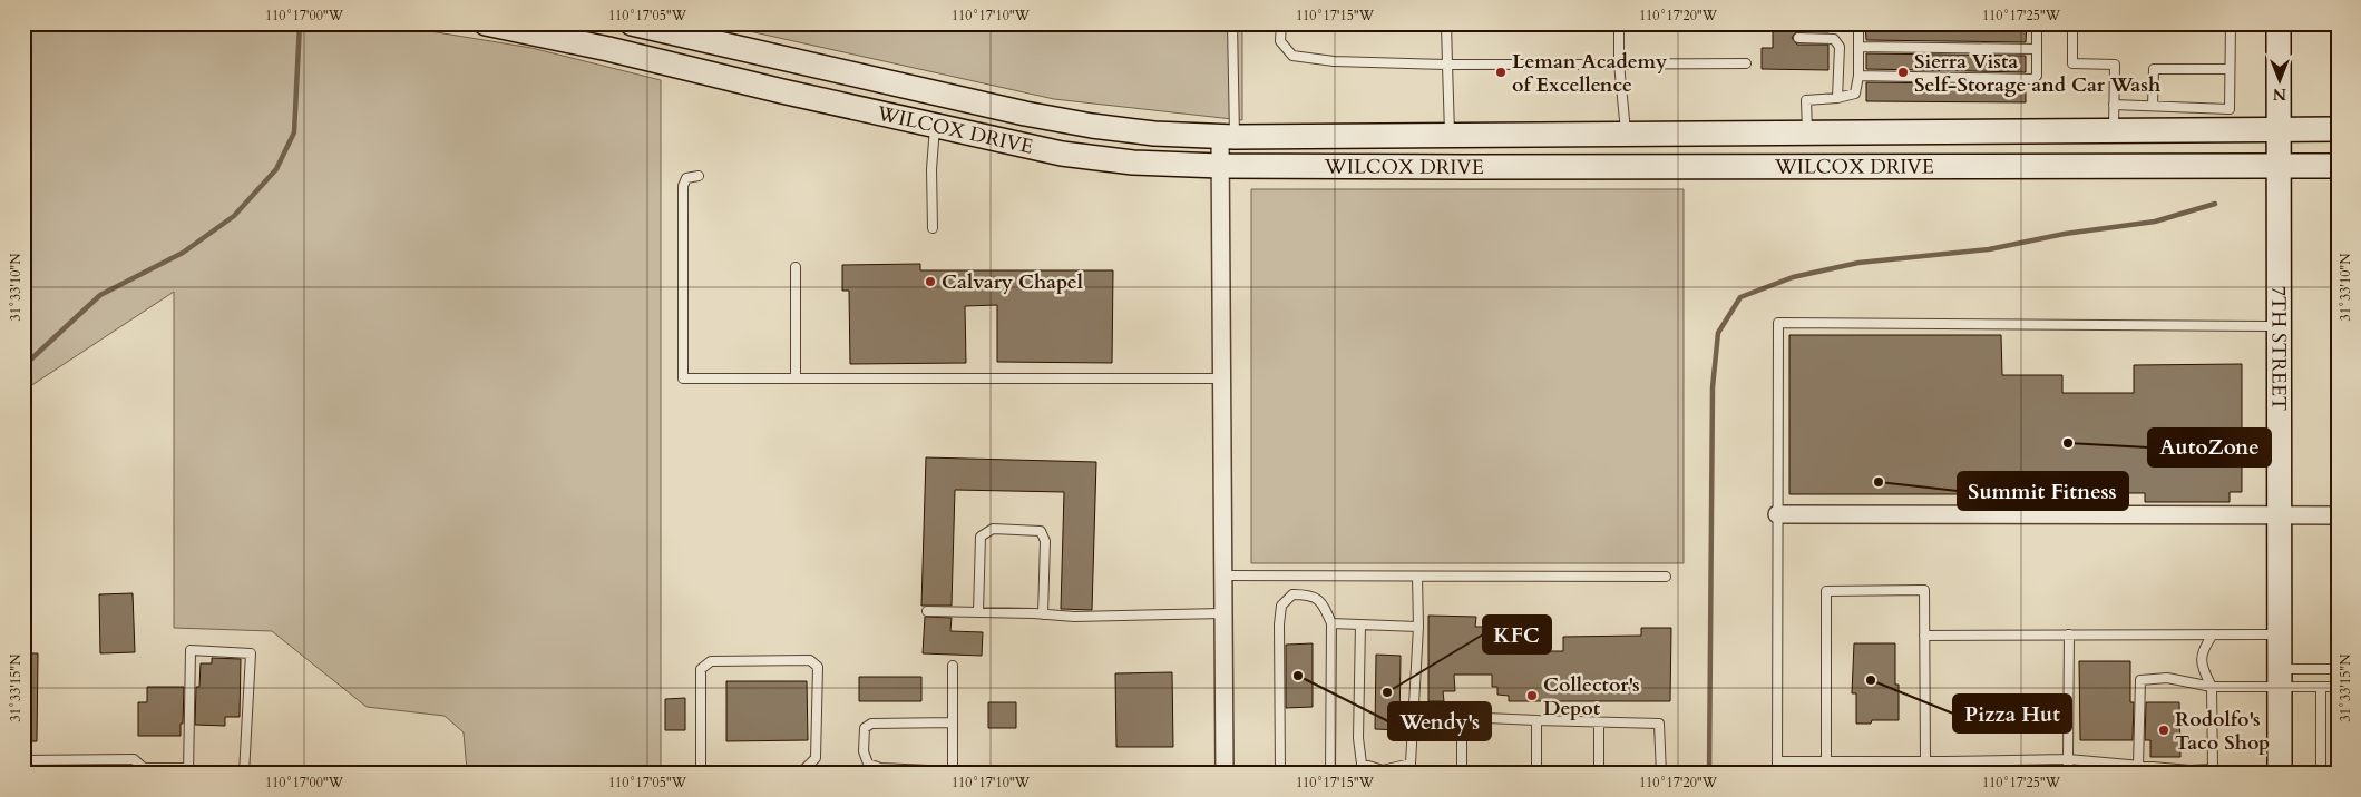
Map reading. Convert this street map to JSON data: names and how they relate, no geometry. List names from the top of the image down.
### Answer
{
  "streets": {
    "street": ["WILCOX DRIVE", "7TH STREET"]
  },
  "crossings": [
    ["WILCOX DRIVE", "7TH STREET"]
  ],
  "places": [
    "Leman Academy of Excellence",
    "Sierra Vista Self-Storage and Car Wash",
    "Calvary Chapel",
    "AutoZone",
    "Summit Fitness",
    "Wendy's",
    "Pizza Hut",
    "KFC",
    "Collector's Depot",
    "Rodolfo's Taco Shop"
  ],
  "north": "bottom",
  "coordinates": [
    "110°17'00\"W",
    "110°17'05\"W",
    "110°17'10\"W",
    "110°17'15\"W",
    "110°17'20\"W",
    "110°17'25\"W",
    "31°33'10\"N",
    "31°33'15\"N"
  ]
}
